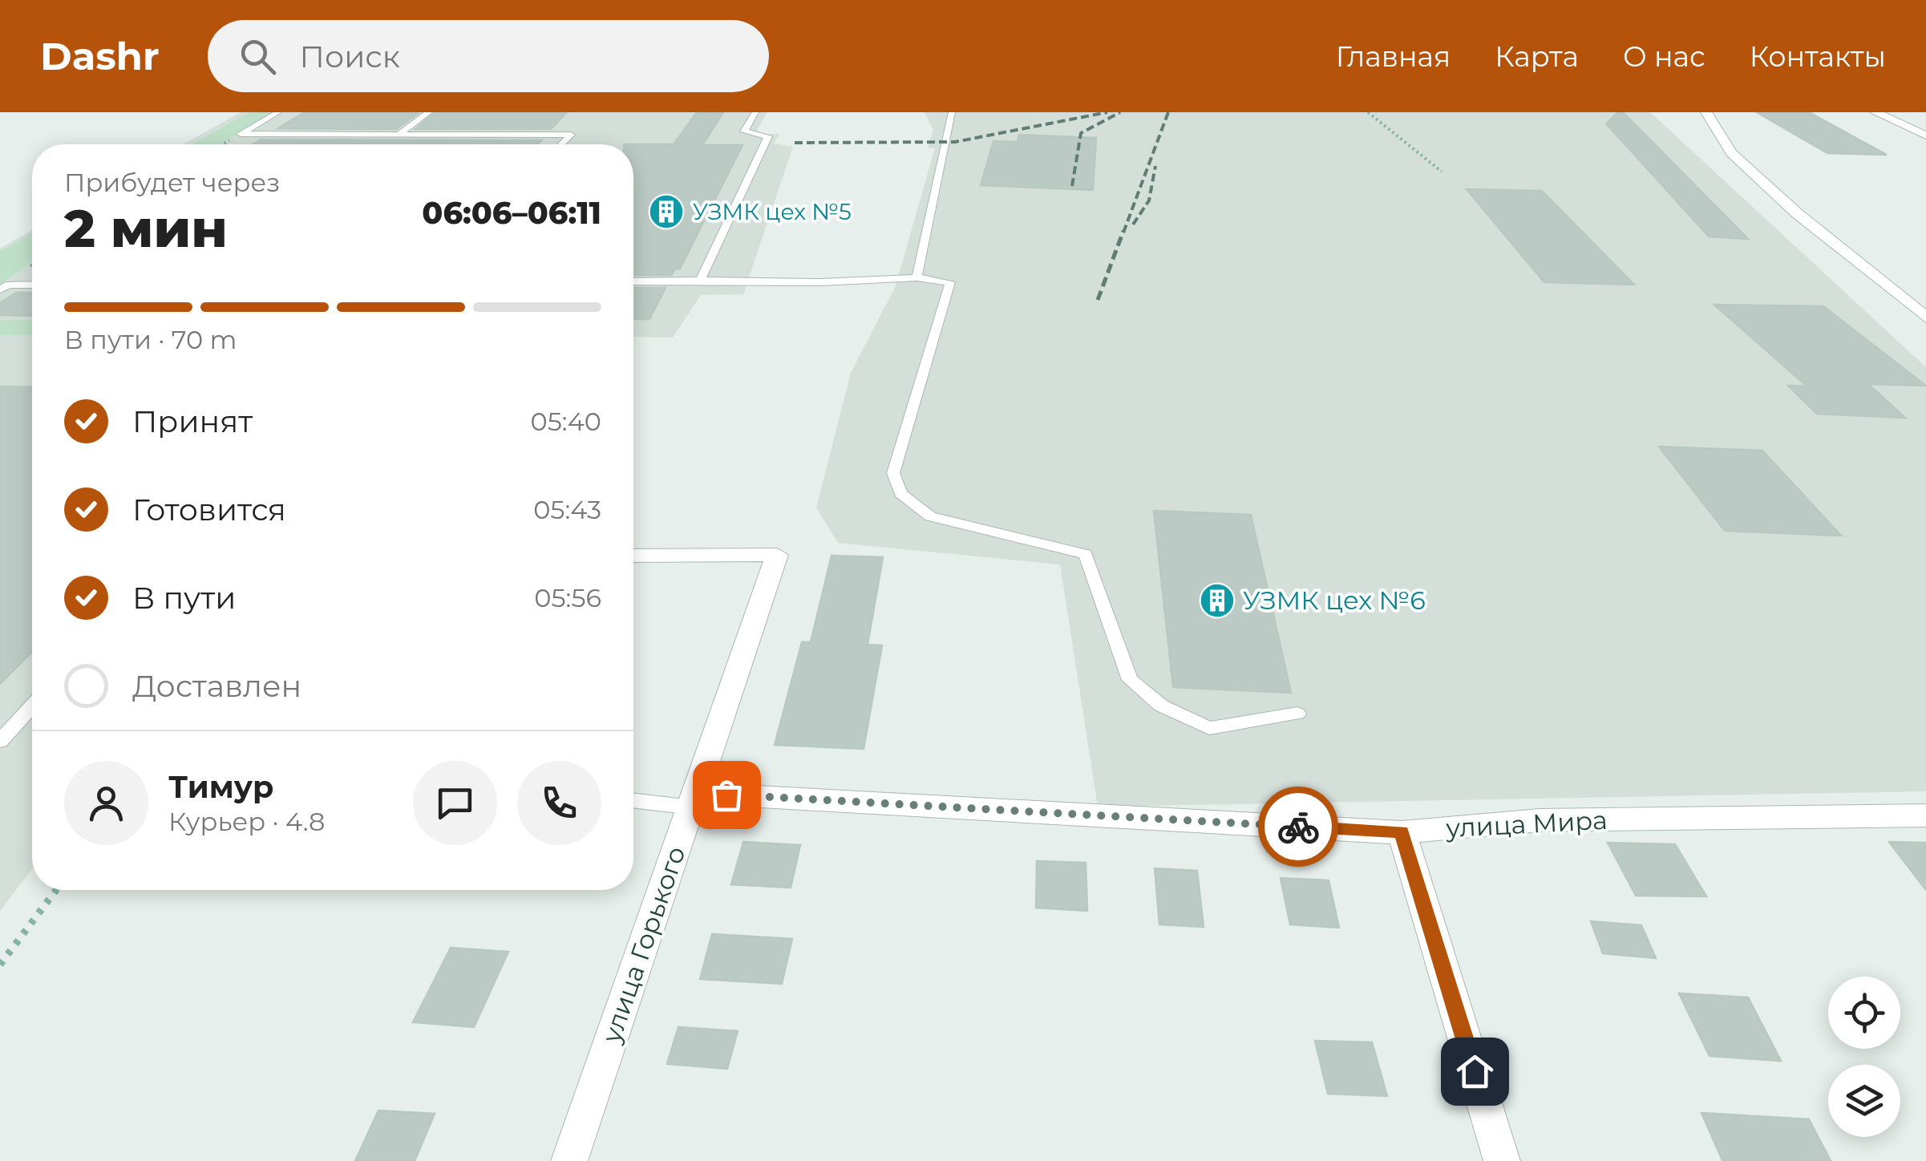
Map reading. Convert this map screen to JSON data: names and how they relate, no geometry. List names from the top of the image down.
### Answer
{
  "streets": {
    "street": ["улица Мира", "улица Горького"]
  },
  "crossings": [
    ["улица Мира", "улица Горького"]
  ],
  "places": {
    "building": ["УЗМК цех №5", "УЗМК цех №6"]
  },
  "page": {
    "header": "Dashr",
    "search": "Поиск",
    "nav": [
      "Главная",
      "Карта",
      "О нас",
      "Контакты"
    ],
    "heading": ["2 мин", "Прибудет через", "06:06–06:11"],
    "panel": ["Тимур", "Курьер · 4.8"],
    "bar": "В пути · 70 m",
    "list": [
      ["Принят", "05:40"],
      ["Готовится", "05:43"],
      ["В пути", "05:56"],
      "Доставлен"
    ]
  }
}
